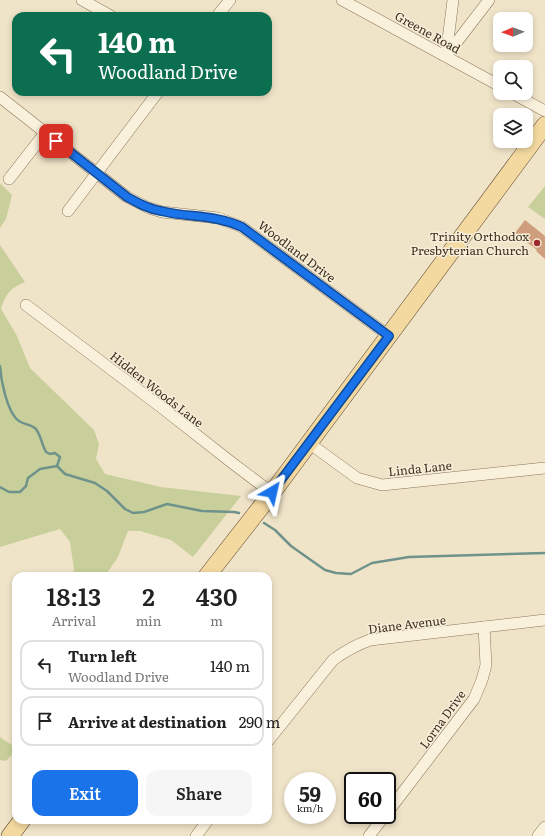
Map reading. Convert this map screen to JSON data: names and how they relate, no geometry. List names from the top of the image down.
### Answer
{
  "streets": {
    "street": [
      "Greene Road",
      "Woodland Drive",
      "Hidden Woods Lane",
      "Linda Lane",
      "Diane Avenue",
      "Lorna Drive"
    ]
  },
  "crossings": [
    ["Diane Avenue", "Lorna Drive"]
  ],
  "places": ["Trinity Orthodox Presbyterian Church"],
  "north": "left",
  "page": {
    "turn": ["140 m", "Woodland Drive"],
    "eta": [
      "18:13",
      "Arrival",
      "2",
      "min",
      "430",
      "m"
    ],
    "list": [
      {
        "name": "Turn left",
        "note": "Woodland Drive",
        "value": "140 m"
      },
      {
        "name": "Arrive at destination",
        "value": "290 m"
      }
    ],
    "buttons": ["Exit", "Share"],
    "speed": "59 km/h",
    "limit": "60"
  }
}
